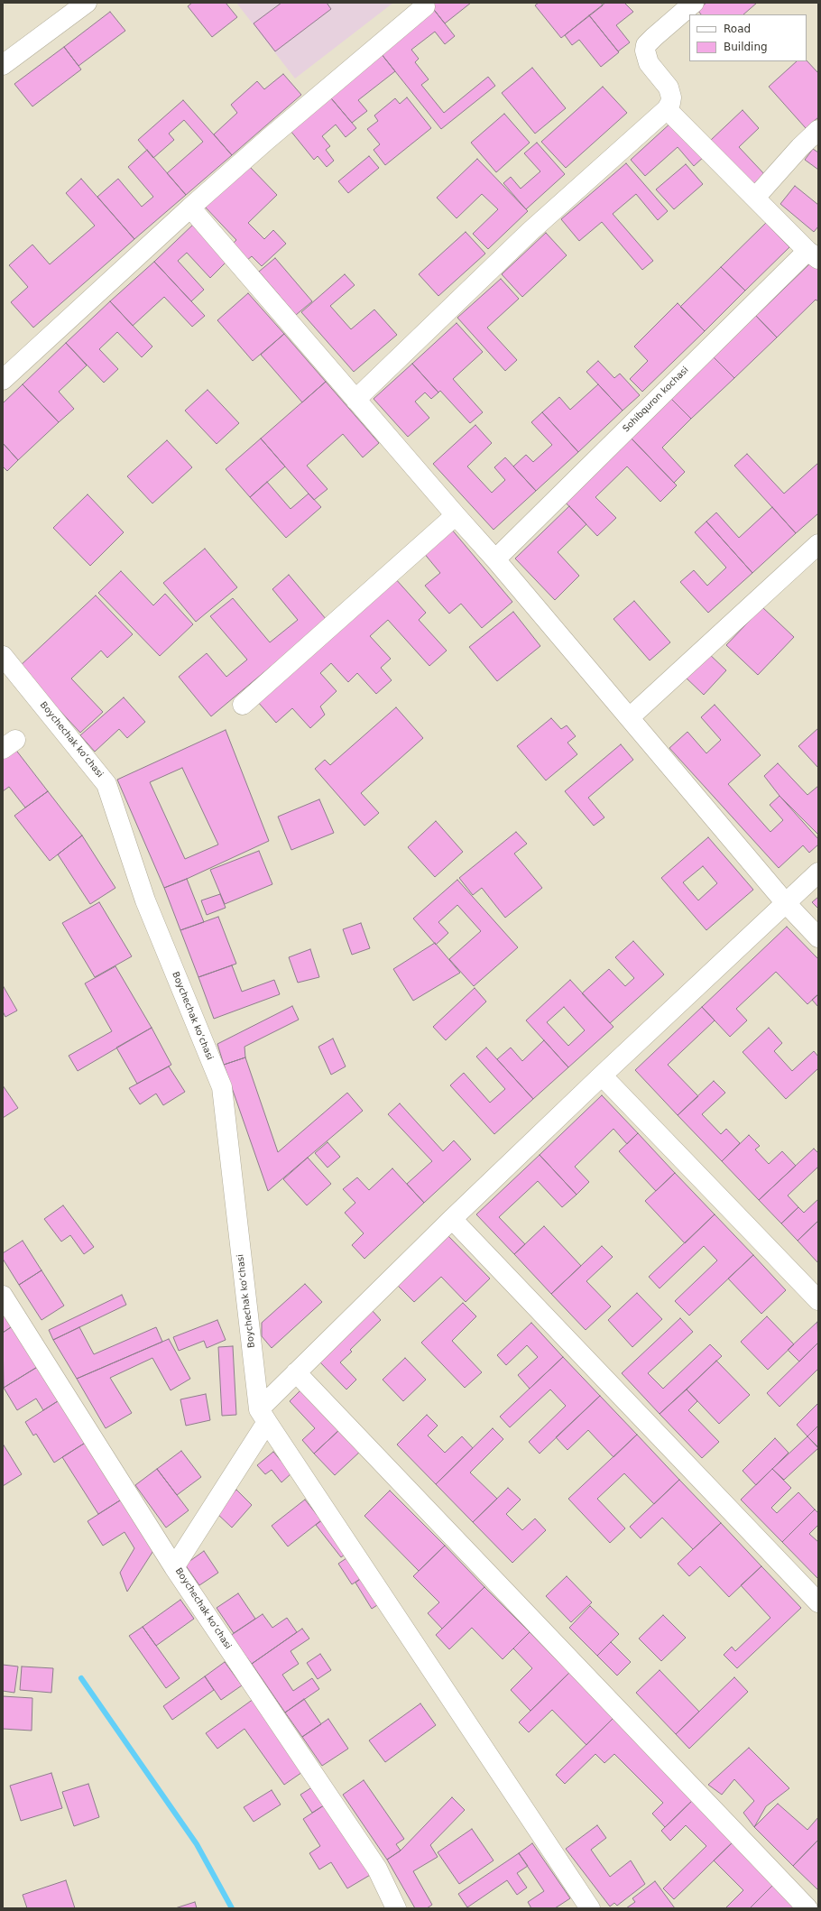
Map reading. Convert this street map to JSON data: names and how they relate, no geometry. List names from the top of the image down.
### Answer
{
  "streets": {
    "street": ["Sohibquron kochasi", "Boychechak koʻchasi"]
  },
  "legend": ["Road", "Building"]
}
